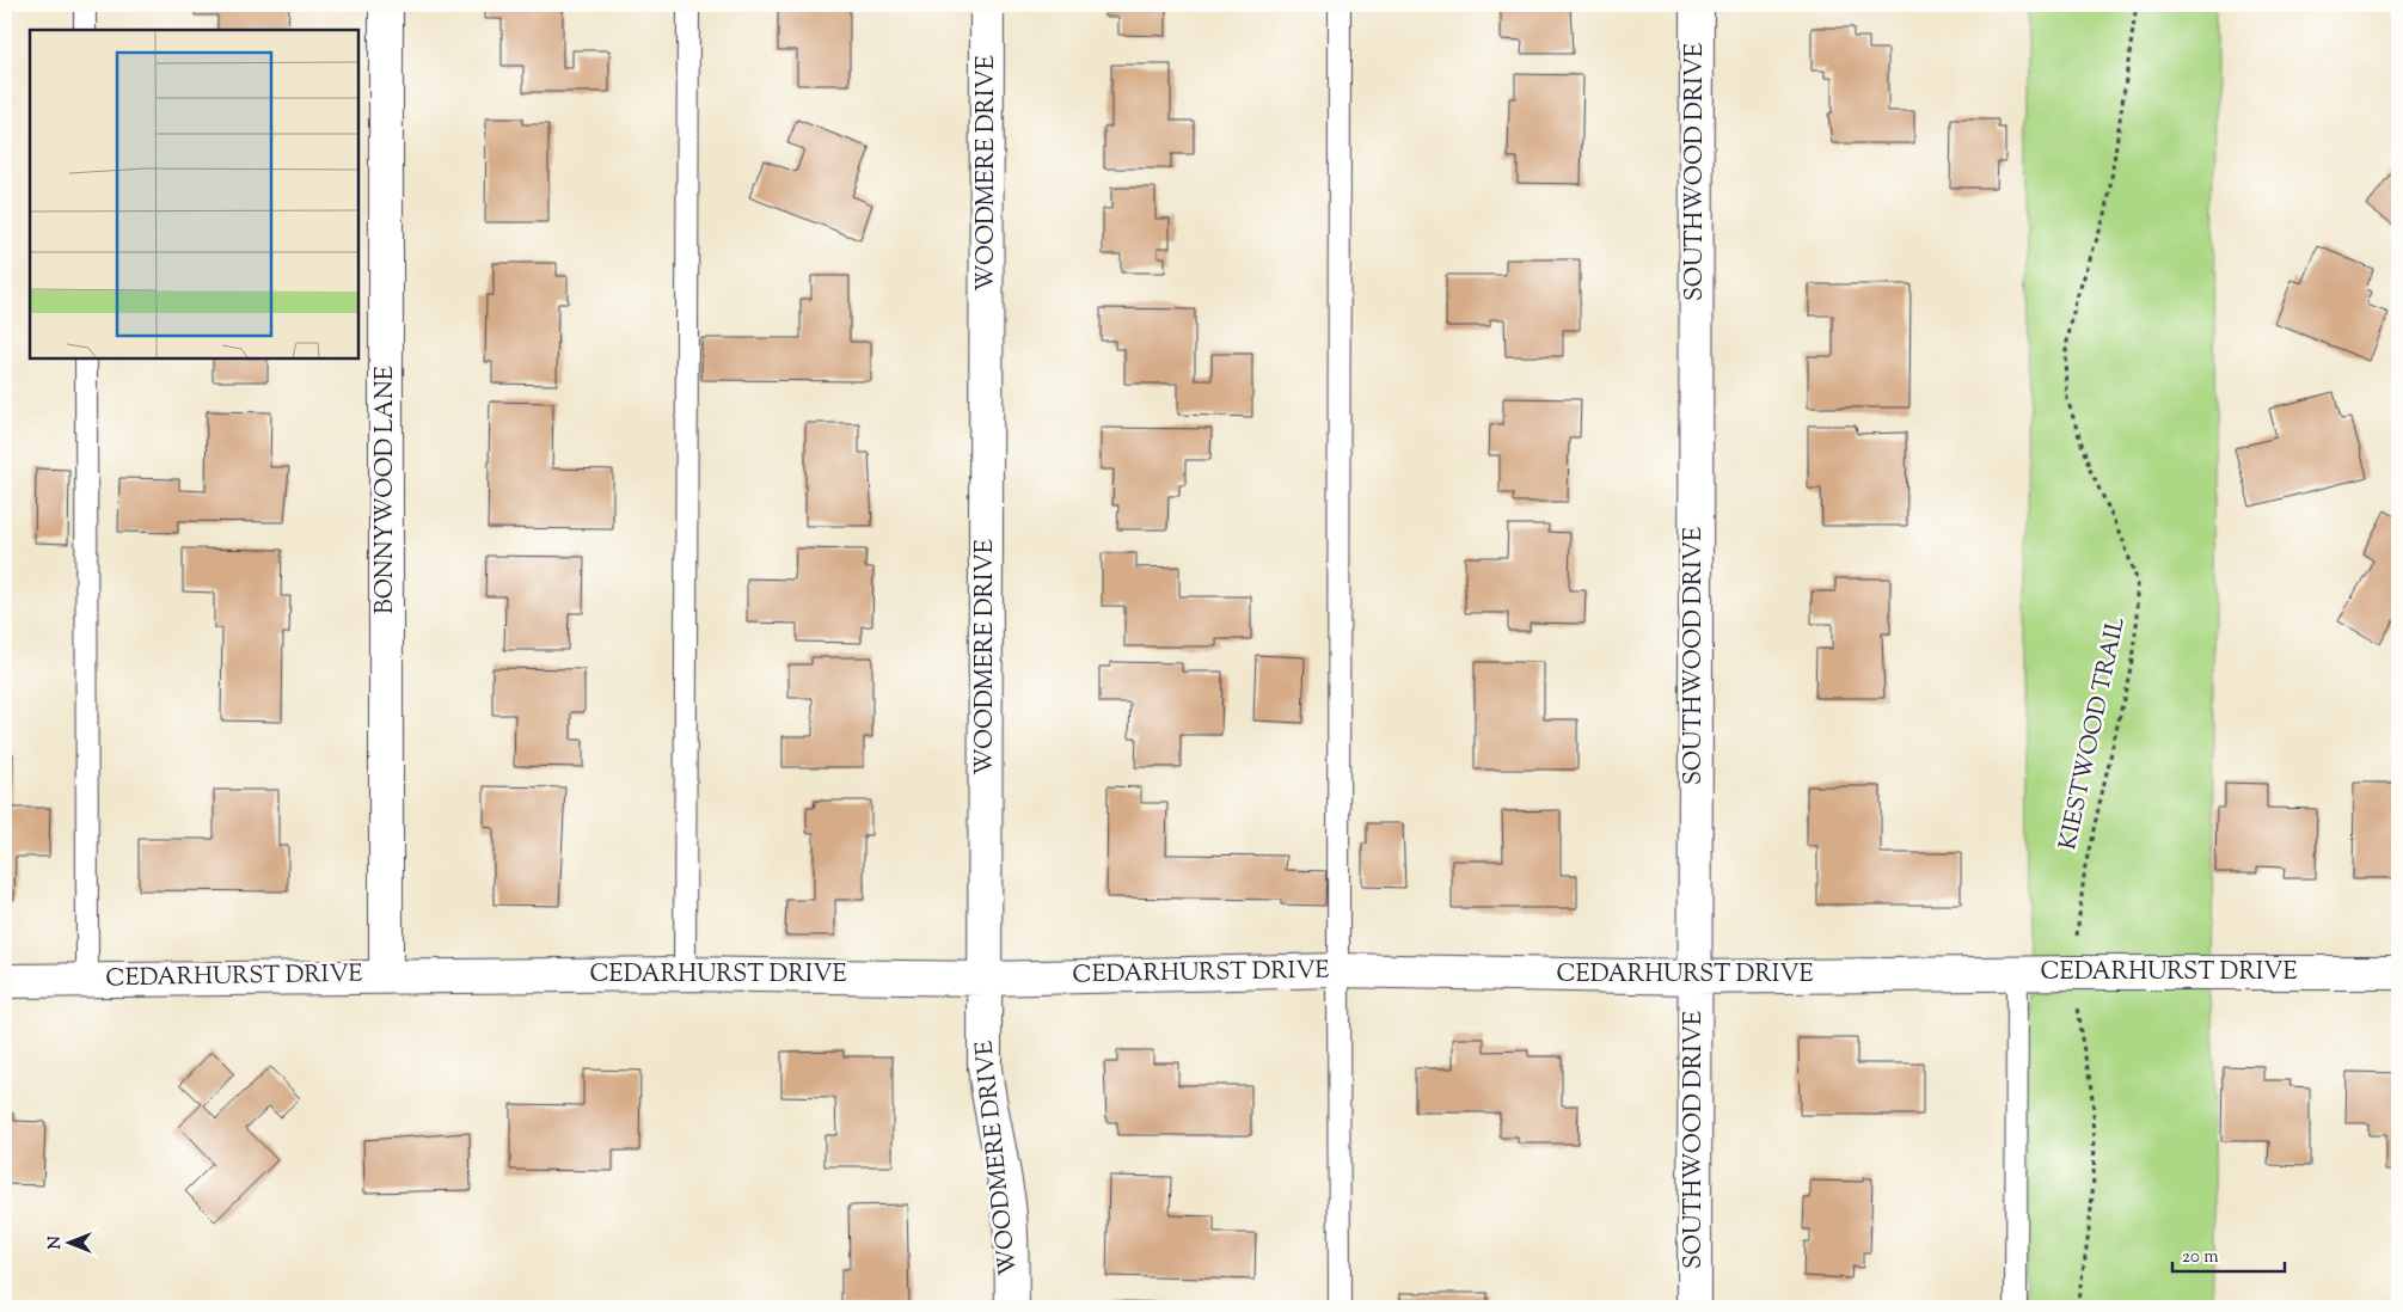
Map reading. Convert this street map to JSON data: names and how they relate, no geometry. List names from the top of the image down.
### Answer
{
  "streets": {
    "street": [
      "SOUTHWOOD DRIVE",
      "WOODMERE DRIVE",
      "BONNYWOOD LANE",
      "CEDARHURST DRIVE"
    ],
    "path": ["KIESTWOOD TRAIL"]
  },
  "crossings": [
    ["SOUTHWOOD DRIVE", "CEDARHURST DRIVE"],
    ["WOODMERE DRIVE", "CEDARHURST DRIVE"],
    ["BONNYWOOD LANE", "CEDARHURST DRIVE"]
  ],
  "scale_bar": "20 m",
  "north": "left"
}
